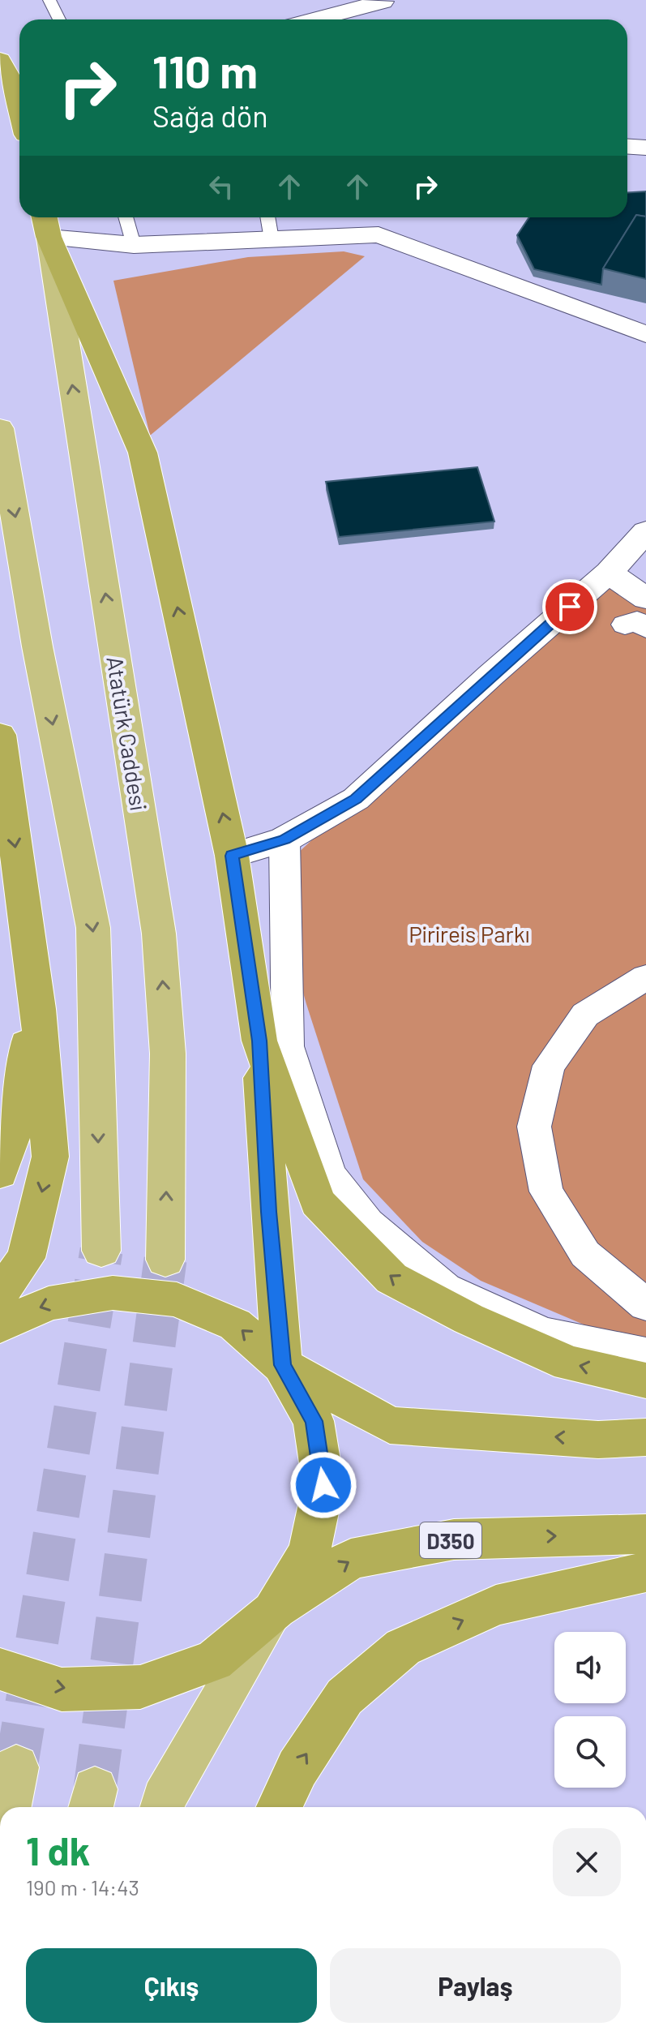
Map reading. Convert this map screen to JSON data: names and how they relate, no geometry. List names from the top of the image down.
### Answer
{
  "streets": {
    "highway": ["D350"],
    "main road": ["Atatürk Caddesi"]
  },
  "parks": ["Pirireis Parkı"],
  "page": {
    "turn": ["110 m", "Sağa dön"],
    "heading": ["1 dk", "190 m · 14:43"],
    "buttons": ["Çıkış", "Paylaş"]
  }
}
